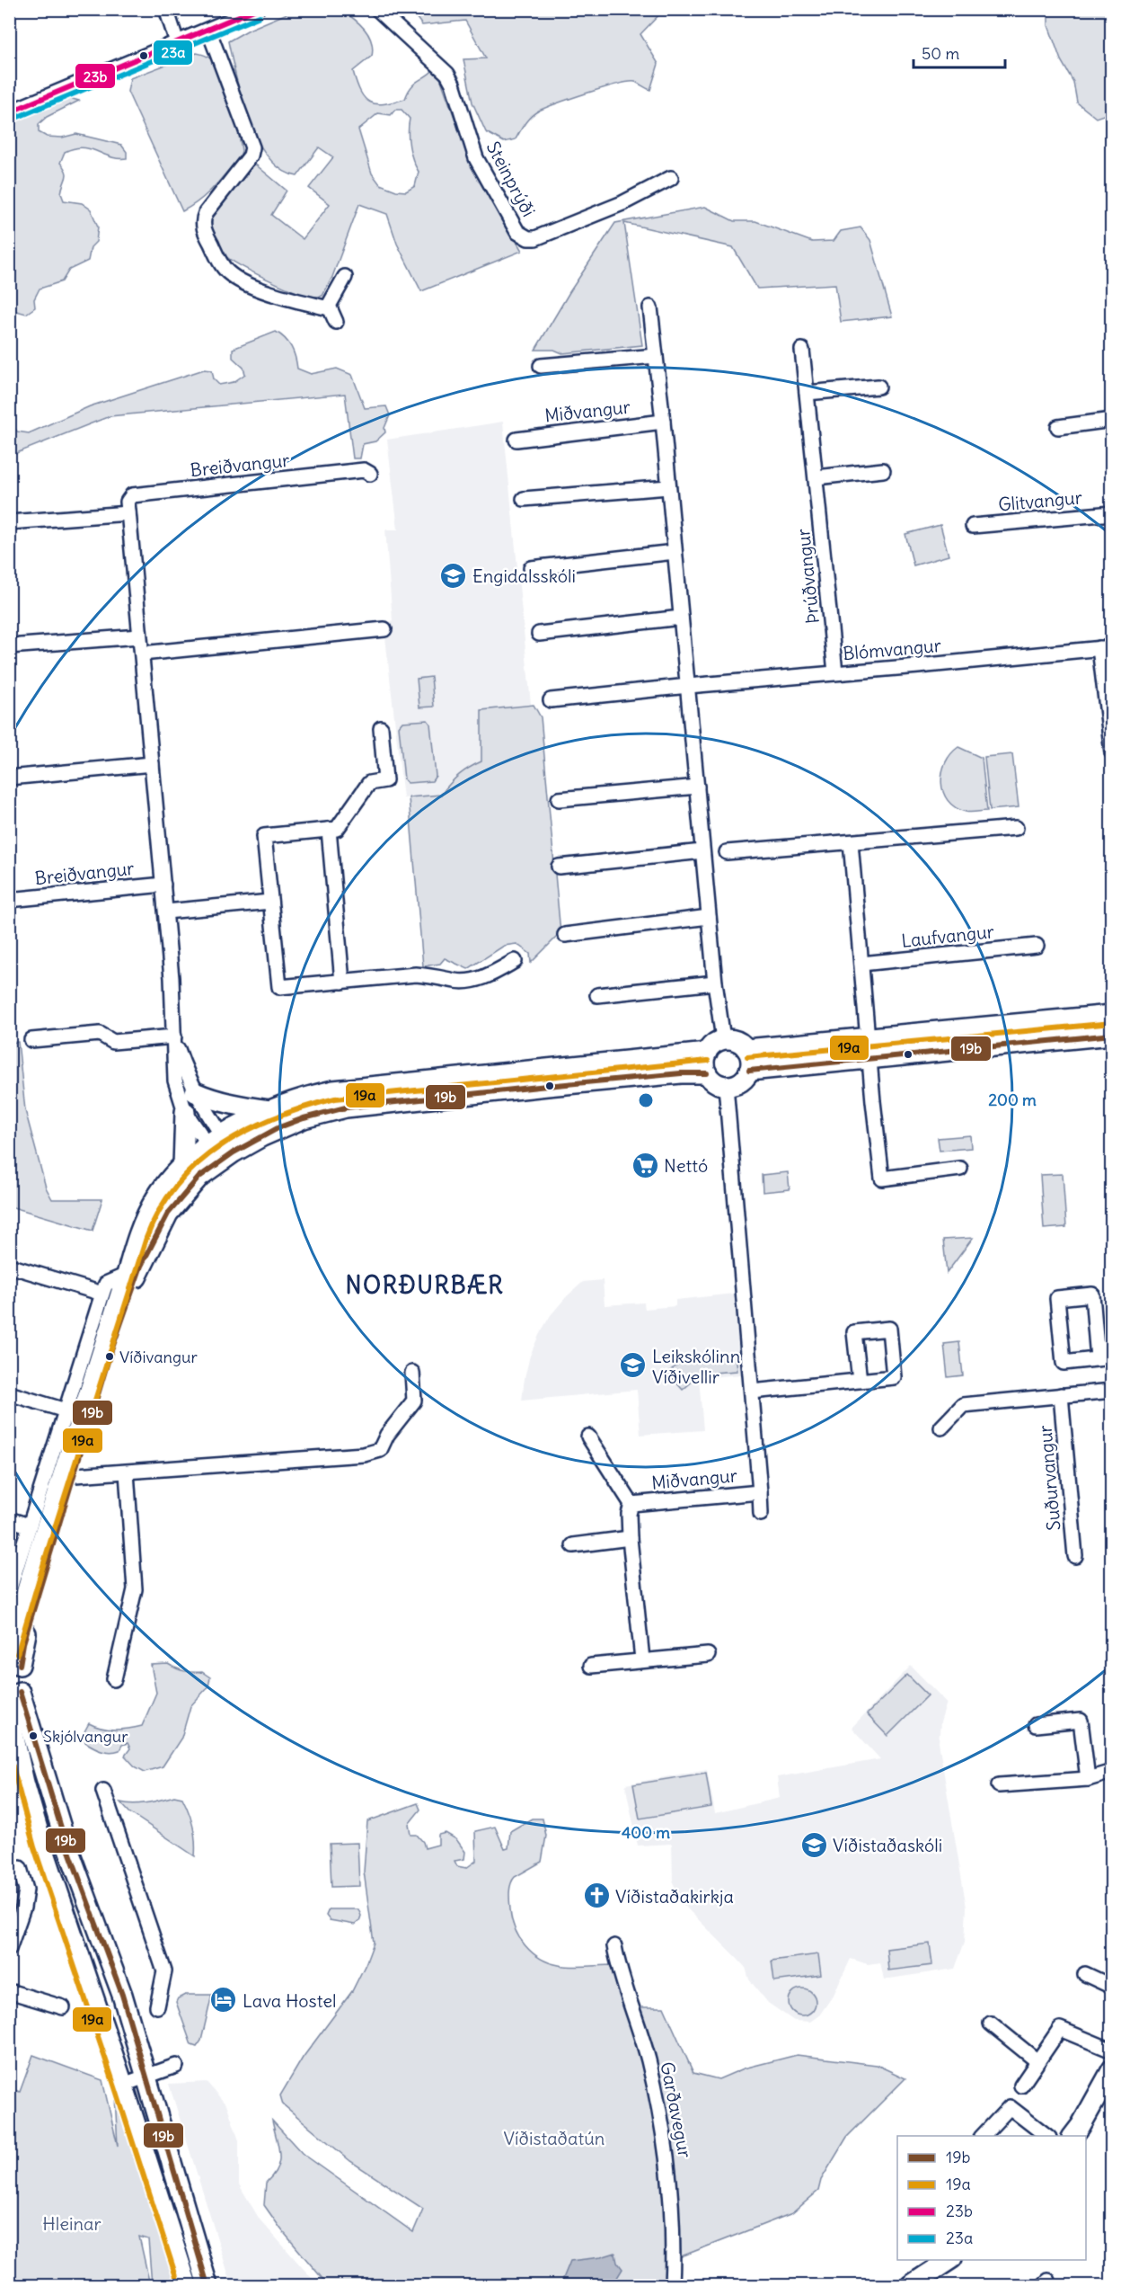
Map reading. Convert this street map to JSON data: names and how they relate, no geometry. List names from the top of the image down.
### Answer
{
  "streets": {
    "street": [
      "Steinprýði",
      "Miðvangur",
      "Breiðvangur",
      "Glitvangur",
      "Þrúðvangur",
      "Blómvangur",
      "Laufvangur",
      "Suðurvangur",
      "Garðavegur"
    ]
  },
  "crossings": [
    ["Þrúðvangur", "Blómvangur"]
  ],
  "districts": ["NORÐURBÆR"],
  "parks": ["Víðistaðatún", "Hleinar"],
  "places": {
    "school or university": ["Engidalsskóli", "Leikskólinn Víðivellir", "Víðistaðaskóli"],
    "supermarket": ["Nettó"],
    "other": ["Víðivangur", "Skjólvangur"],
    "church": ["Víðistaðakirkja"],
    "hotel": ["Lava Hostel"]
  },
  "lines": [
    "transit line 23b",
    "transit line 23a",
    "transit line 19a",
    "transit line 19b"
  ],
  "legend": [
    "19b",
    "19a",
    "23b",
    "23a"
  ],
  "scale_bar": "50 m",
  "rings": ["200 m", "400 m"]
}
